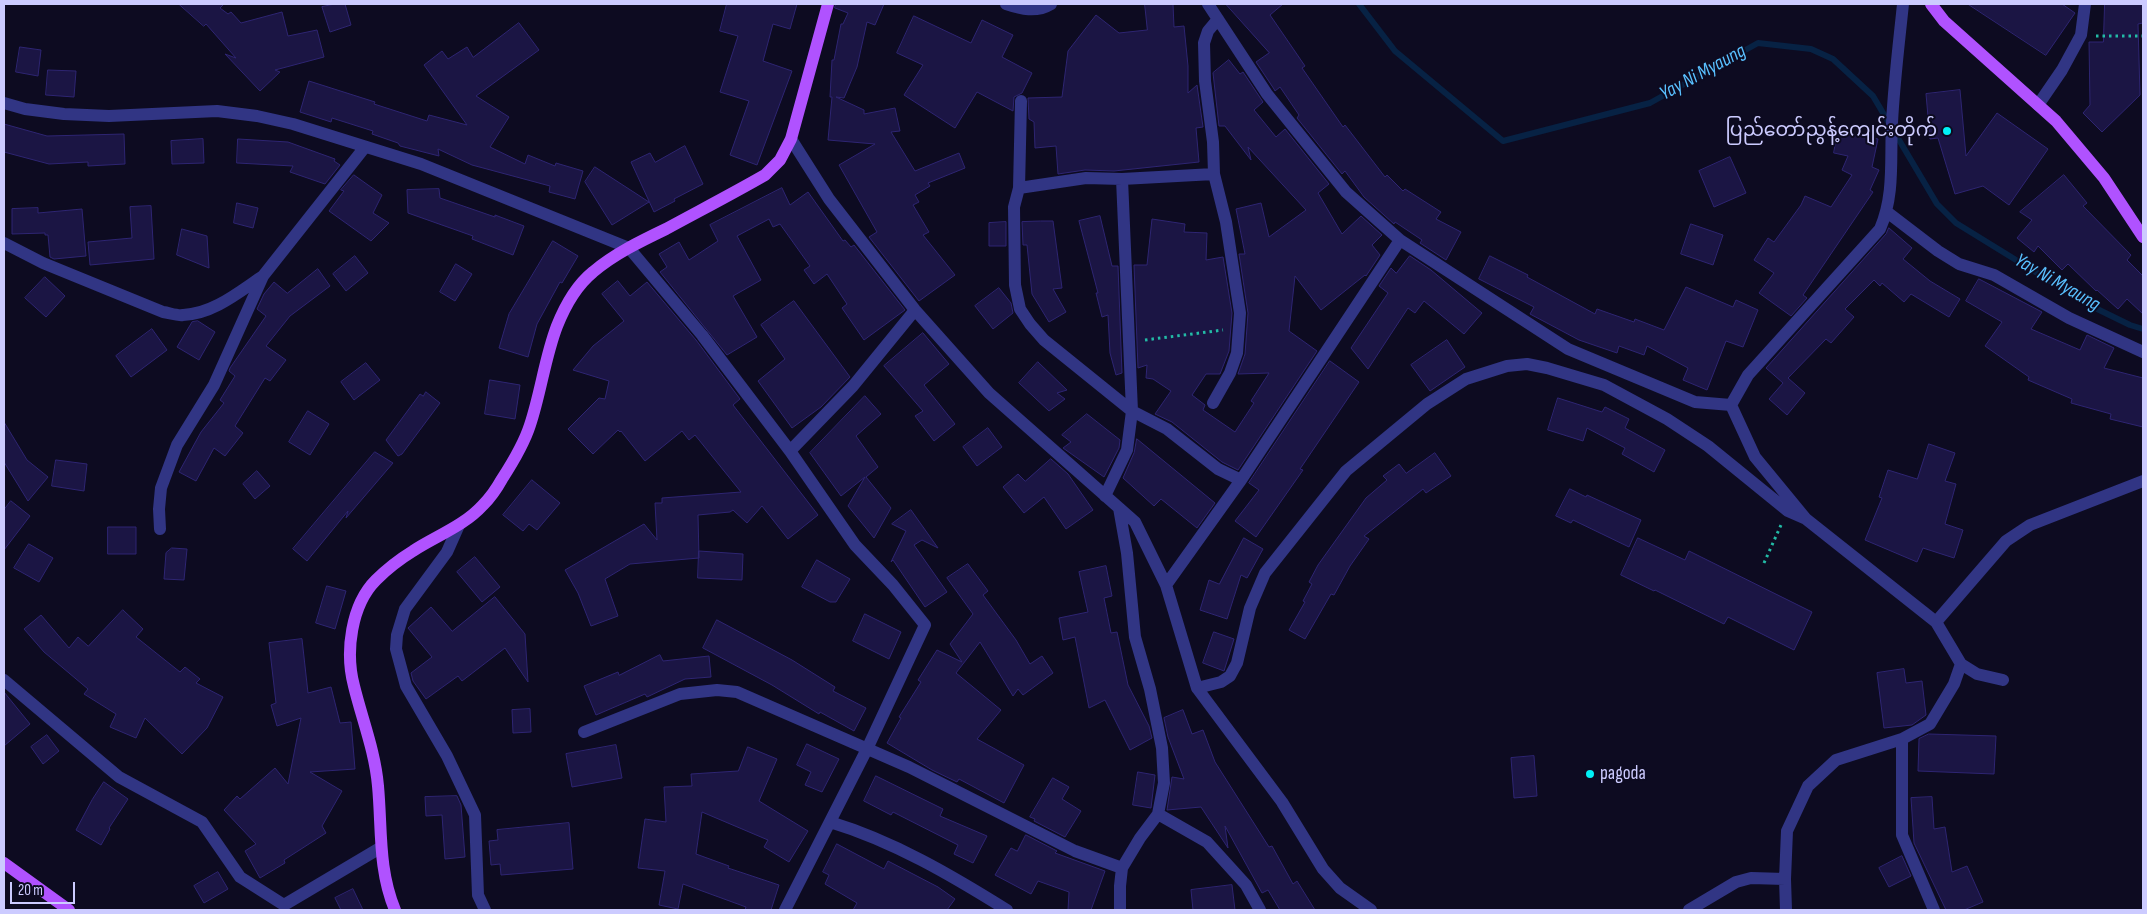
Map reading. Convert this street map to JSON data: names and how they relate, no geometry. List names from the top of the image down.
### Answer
{
  "water": ["Yay Ni Myaung"],
  "places": ["ပြည်‌‌တော်ညွန့်ကျေင်းတိုက်", "pagoda"],
  "scale_bar": "20 m"
}
